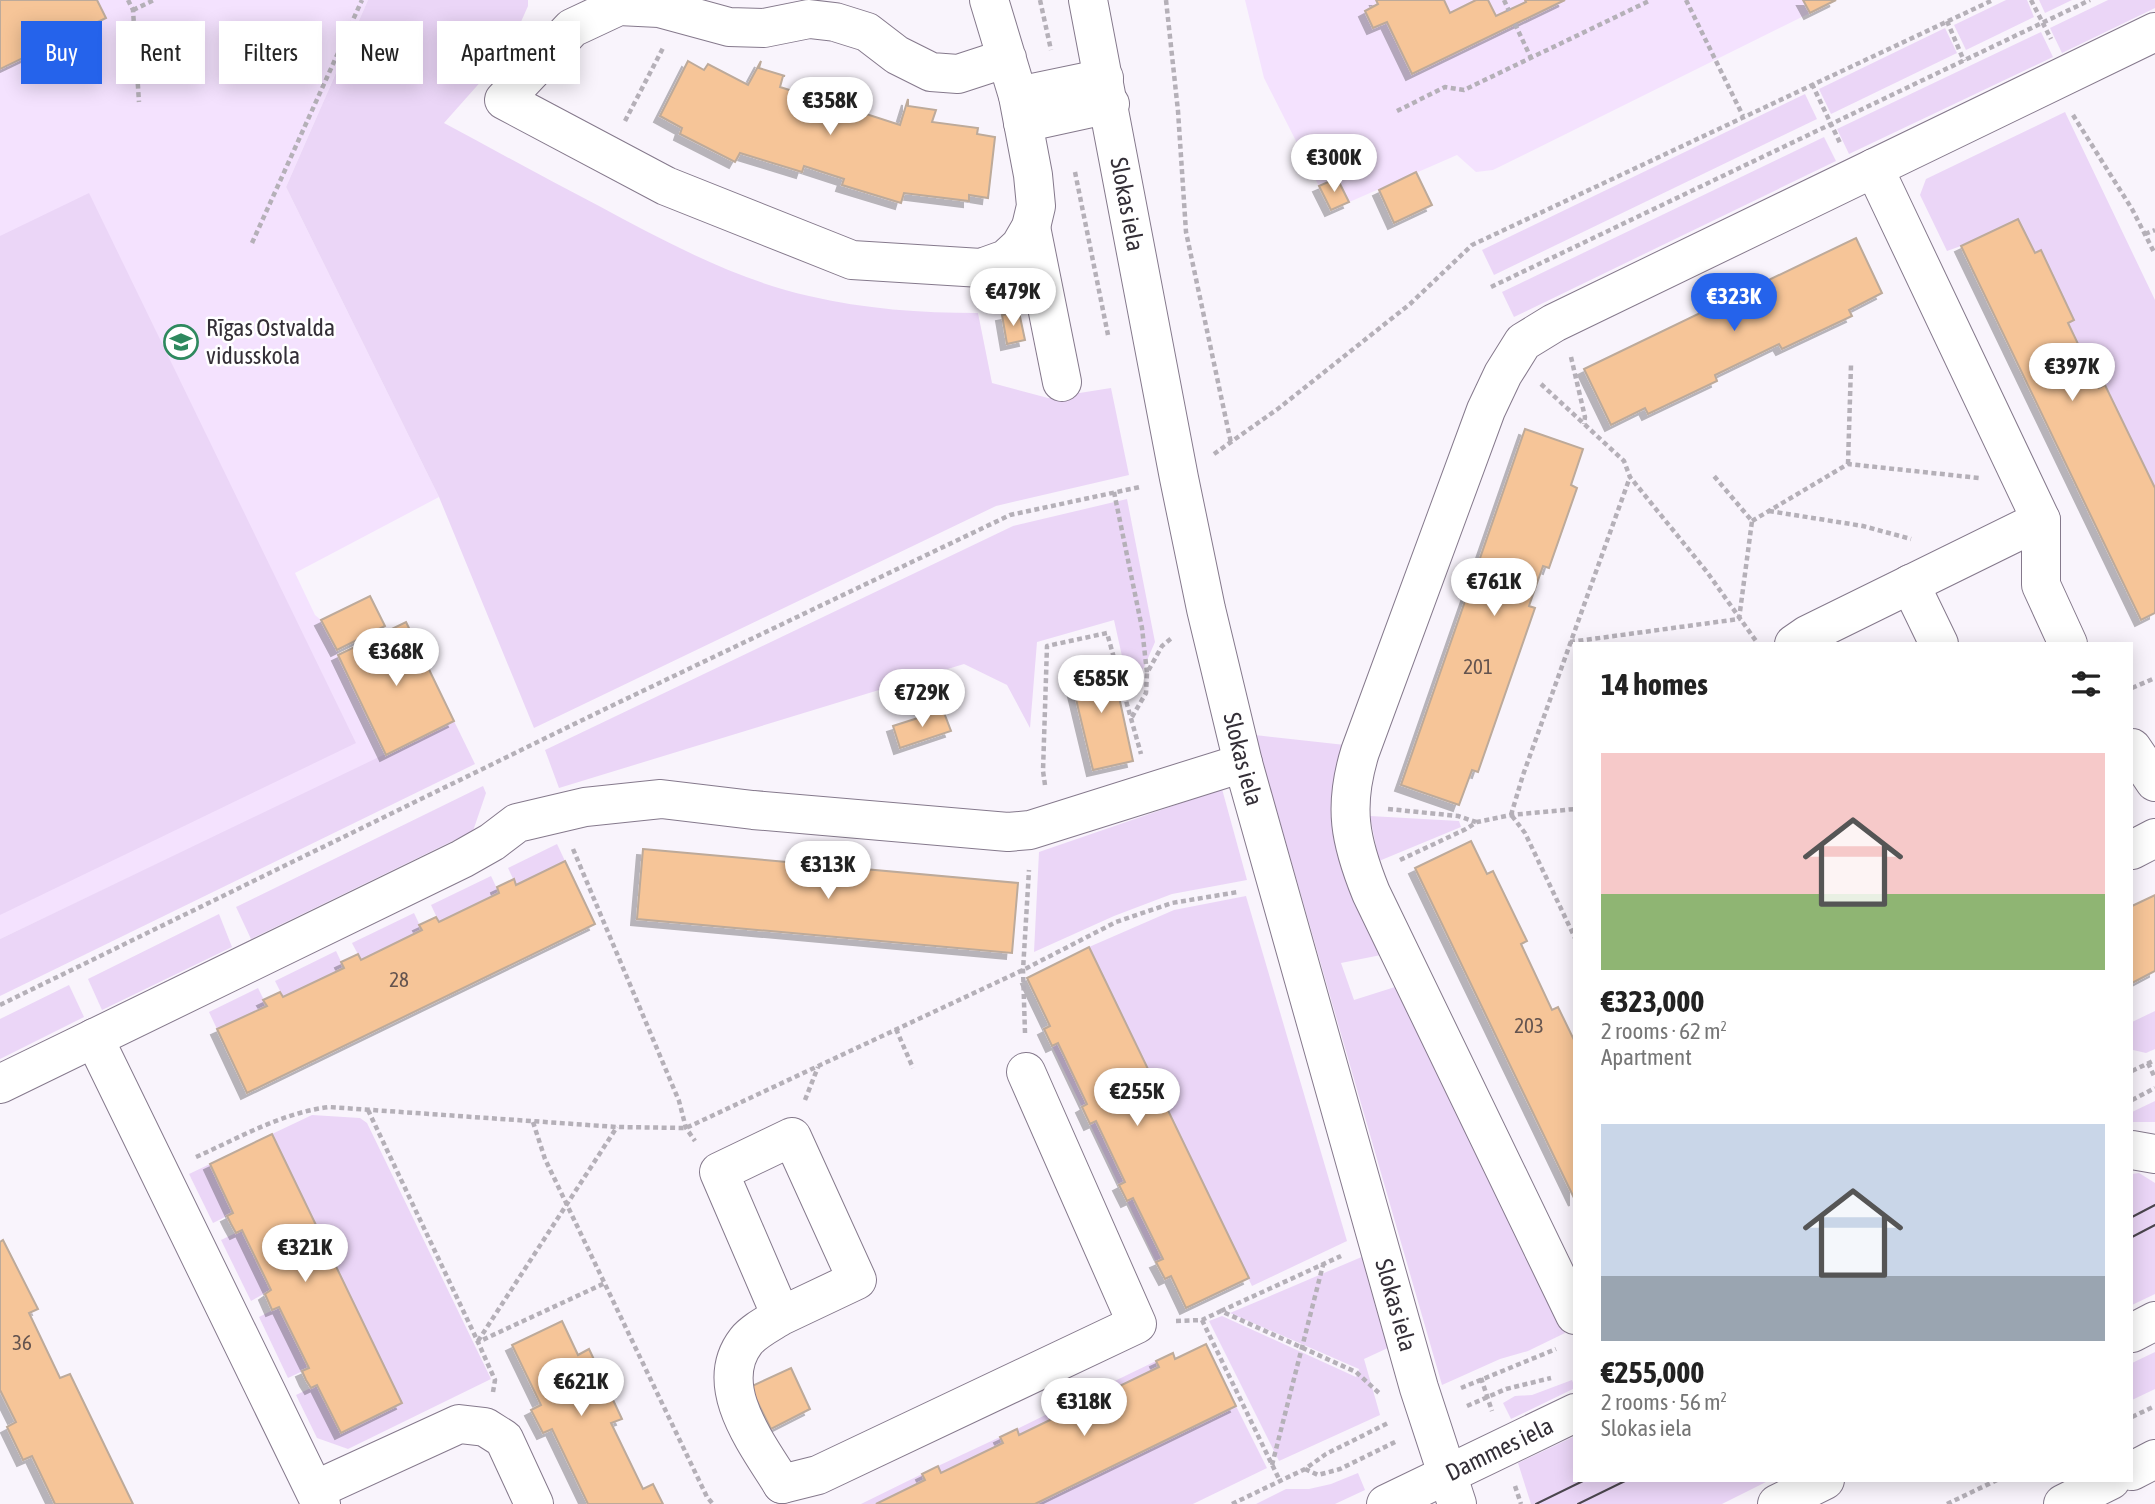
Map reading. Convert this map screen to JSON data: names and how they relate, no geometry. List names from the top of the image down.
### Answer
{
  "streets": {
    "street": ["Slokas iela", "Dammes iela"]
  },
  "crossings": [
    ["Slokas iela", "Dammes iela"]
  ],
  "places": {
    "school or university": ["Rīgas Ostvalda vidusskola"]
  },
  "house_numbers": [
    "201",
    "28",
    "203",
    "36"
  ],
  "page": {
    "chip": [
      "Buy",
      "Rent",
      "Filters",
      "New",
      "Apartment"
    ],
    "price": [
      "€358K",
      "€300K",
      "€479K",
      "€323K",
      "€397K",
      "€761K",
      "€368K",
      "€585K",
      "€729K",
      "€313K",
      "€255K",
      "€321K",
      "€621K",
      "€318K"
    ],
    "heading": "14 homes",
    "list": [
      {
        "name": "€323,000",
        "note": "2 rooms · 62 m² · Apartment"
      },
      {
        "name": "€255,000",
        "note": "2 rooms · 56 m² · Slokas iela"
      }
    ]
  }
}
